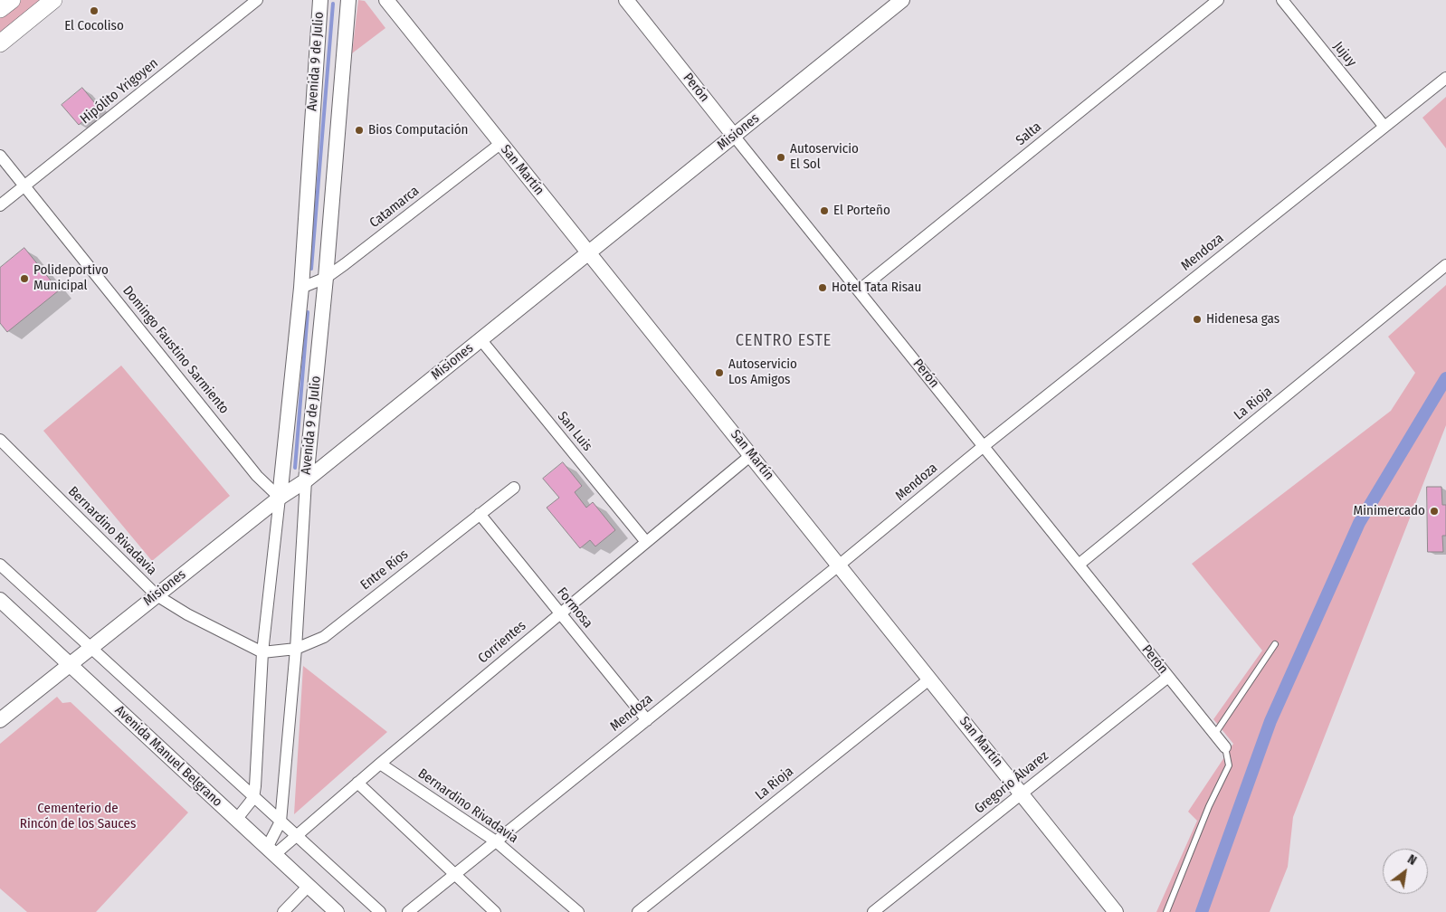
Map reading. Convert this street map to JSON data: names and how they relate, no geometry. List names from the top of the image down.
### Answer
{
  "streets": {
    "street": [
      "Jujuy",
      "Avenida 9 de Julio",
      "Perón",
      "Hipólito Yrigoyen",
      "Misiones",
      "Salta",
      "San Martín",
      "Catamarca",
      "Mendoza",
      "Domingo Faustino Sarmiento",
      "La Rioja",
      "San Luis",
      "Bernardino Rivadavia",
      "Entre Ríos",
      "Formosa",
      "Corrientes",
      "Avenida Manuel Belgrano",
      "Gregorio Álvarez"
    ]
  },
  "crossings": [
    ["Jujuy", "Mendoza"],
    ["Avenida 9 de Julio", "Misiones"],
    ["Avenida 9 de Julio", "Catamarca"],
    ["Avenida 9 de Julio", "Domingo Faustino Sarmiento"],
    ["Avenida 9 de Julio", "Bernardino Rivadavia"],
    ["Avenida 9 de Julio", "Entre Ríos"],
    ["Avenida 9 de Julio", "Corrientes"],
    ["Avenida 9 de Julio", "Avenida Manuel Belgrano"],
    ["Perón", "Misiones"],
    ["Perón", "Salta"],
    ["Perón", "Mendoza"],
    ["Perón", "La Rioja"],
    ["Perón", "Gregorio Álvarez"],
    ["Hipólito Yrigoyen", "Domingo Faustino Sarmiento"],
    ["Misiones", "San Martín"],
    ["Misiones", "Domingo Faustino Sarmiento"],
    ["Misiones", "San Luis"],
    ["Misiones", "Bernardino Rivadavia"],
    ["Misiones", "Avenida Manuel Belgrano"],
    ["San Martín", "Catamarca"],
    ["San Martín", "Mendoza"],
    ["San Martín", "La Rioja"],
    ["San Martín", "Corrientes"],
    ["San Martín", "Gregorio Álvarez"],
    ["Mendoza", "Bernardino Rivadavia"],
    ["Mendoza", "Formosa"],
    ["San Luis", "Corrientes"],
    ["Bernardino Rivadavia", "Entre Ríos"],
    ["Bernardino Rivadavia", "Corrientes"],
    ["Entre Ríos", "Formosa"],
    ["Formosa", "Corrientes"],
    ["Corrientes", "Avenida Manuel Belgrano"]
  ],
  "districts": ["CENTRO ESTE"],
  "parks": ["Cementerio de Rincón de los Sauces"],
  "places": [
    "El Cocoliso",
    "Bios Computación",
    "Autoservicio El Sol",
    "El Porteño",
    "Polideportivo Municipal",
    "Hotel Tata Risau",
    "Hidenesa gas",
    "Autoservicio Los Amigos",
    "Minimercado"
  ],
  "north": "top right"
}
